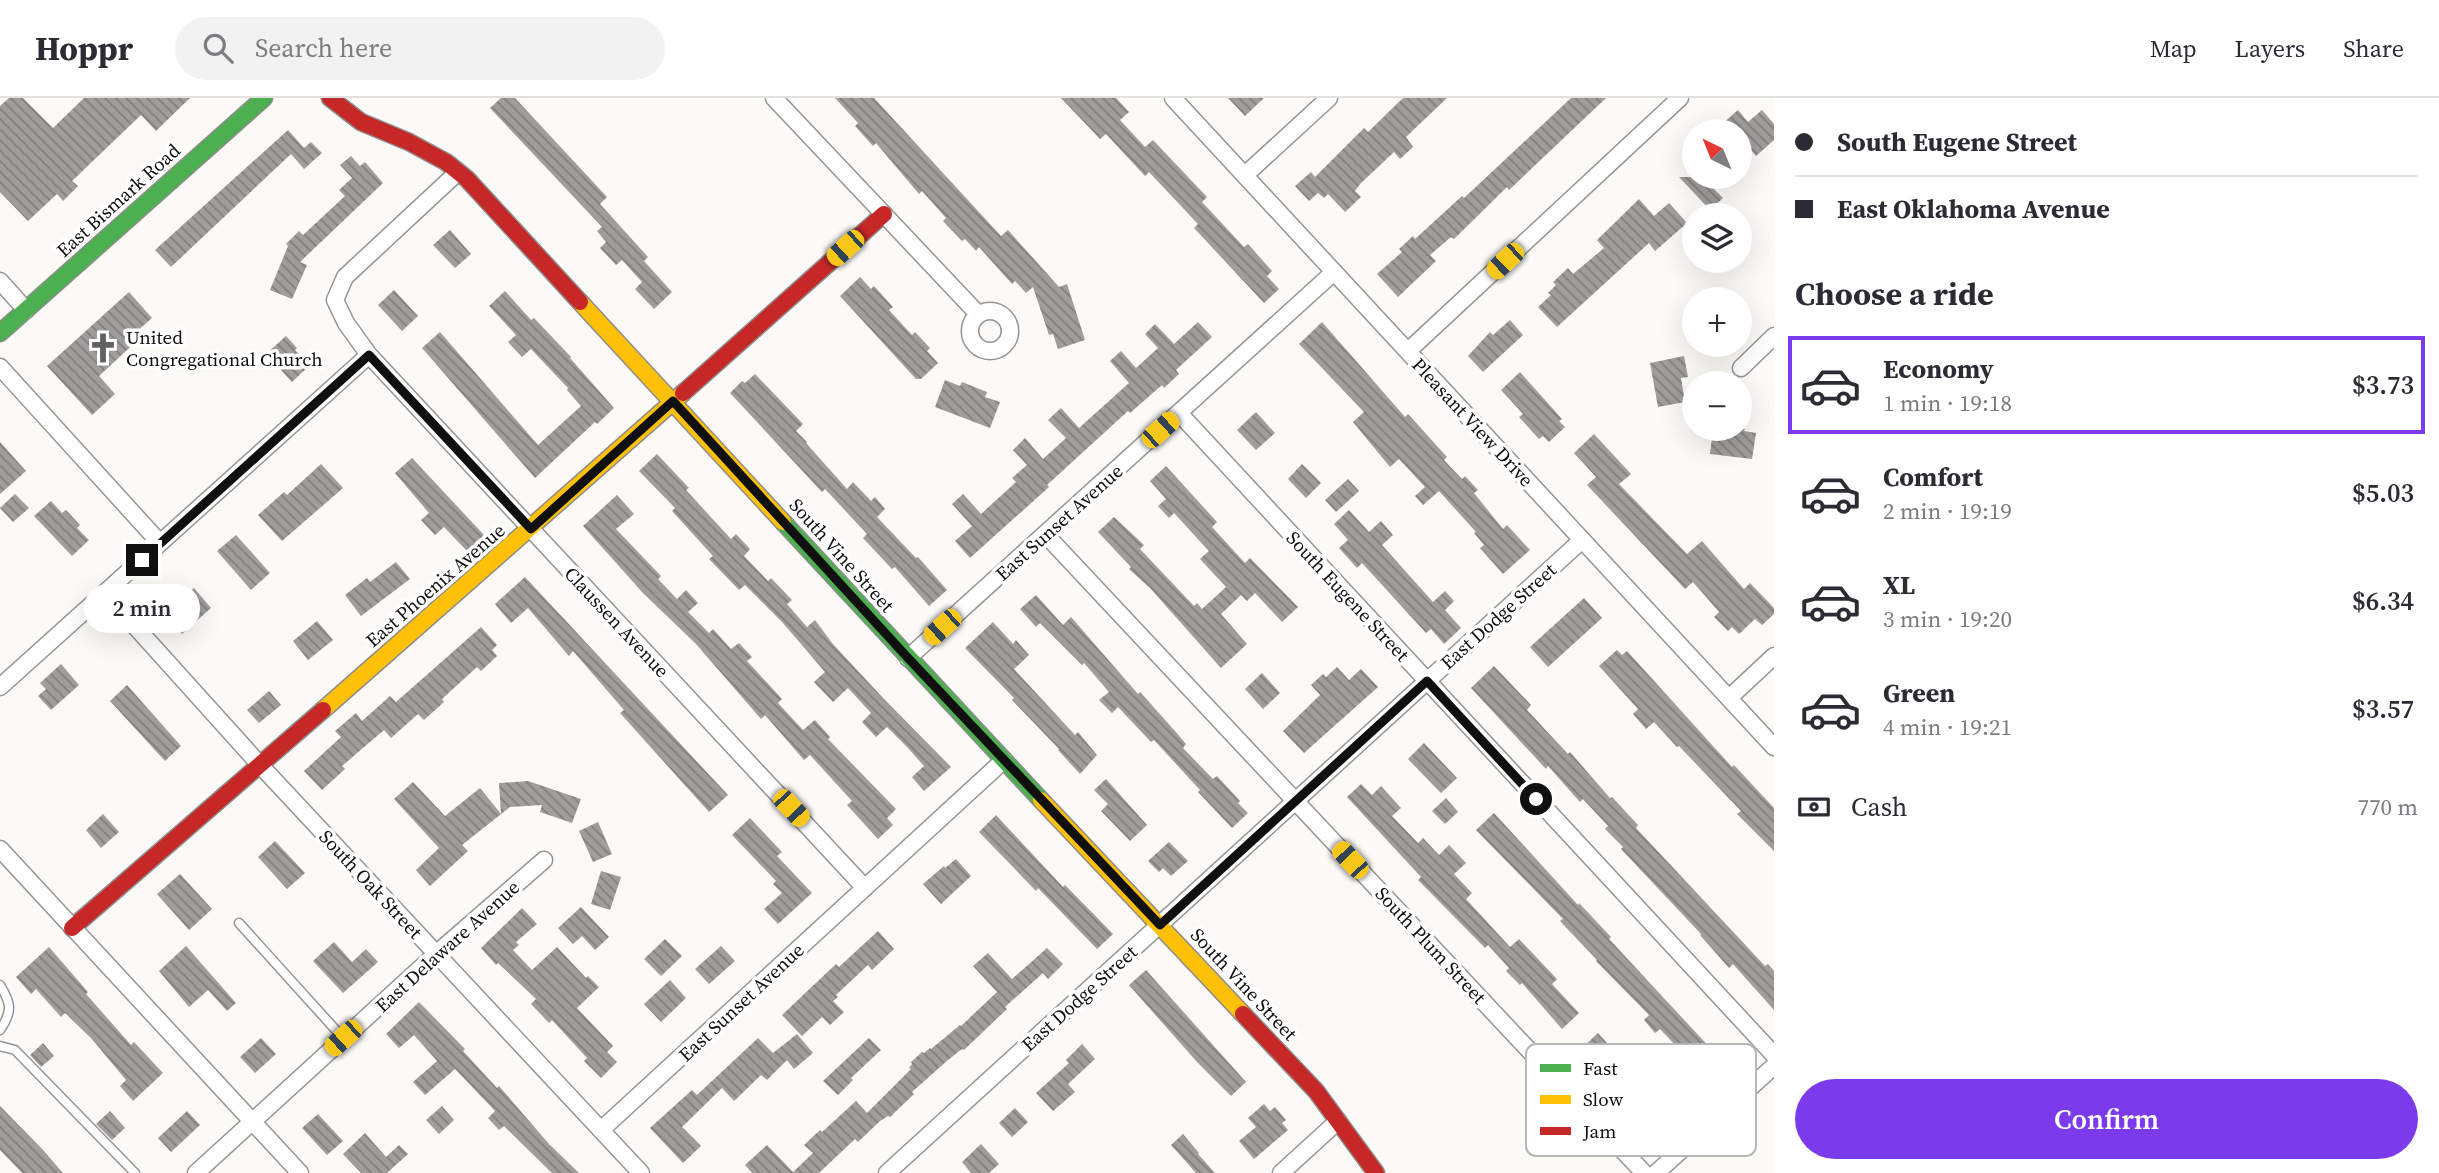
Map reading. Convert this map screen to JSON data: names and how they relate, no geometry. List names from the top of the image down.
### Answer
{
  "streets": {
    "street": [
      "East Bismark Road",
      "Pleasant View Drive",
      "East Sunset Avenue",
      "South Vine Street",
      "East Phoenix Avenue",
      "South Eugene Street",
      "East Dodge Street",
      "Claussen Avenue",
      "South Oak Street",
      "South Plum Street",
      "East Delaware Avenue"
    ]
  },
  "crossings": [
    ["Pleasant View Drive", "East Sunset Avenue"],
    ["Pleasant View Drive", "East Dodge Street"],
    ["East Sunset Avenue", "South Vine Street"],
    ["East Sunset Avenue", "South Eugene Street"],
    ["East Sunset Avenue", "Claussen Avenue"],
    ["East Sunset Avenue", "South Oak Street"],
    ["East Sunset Avenue", "South Plum Street"],
    ["South Vine Street", "East Phoenix Avenue"],
    ["South Vine Street", "East Dodge Street"],
    ["South Vine Street", "Claussen Avenue"],
    ["East Phoenix Avenue", "Claussen Avenue"],
    ["East Phoenix Avenue", "South Oak Street"],
    ["South Eugene Street", "East Dodge Street"],
    ["East Dodge Street", "South Plum Street"],
    ["South Oak Street", "East Delaware Avenue"]
  ],
  "places": {
    "church": ["United Congregational Church"]
  },
  "legend": ["Fast", "Slow", "Jam"],
  "north": "top left",
  "page": {
    "header": "Hoppr",
    "search": "Search here",
    "nav": ["Map", "Layers", "Share"],
    "banner": ["South Eugene Street", "East Oklahoma Avenue"],
    "map_buttons": ["+", "−"],
    "heading": "Choose a ride",
    "list": [
      {
        "name": "Economy",
        "note": "1 min · 19:18",
        "value": "$3.73"
      },
      {
        "name": "Comfort",
        "note": "2 min · 19:19",
        "value": "$5.03"
      },
      {
        "name": "XL",
        "note": "3 min · 19:20",
        "value": "$6.34"
      },
      {
        "name": "Green",
        "note": "4 min · 19:21",
        "value": "$3.57"
      }
    ],
    "bubble": "2 min",
    "pay": ["Cash", "770 m"],
    "buttons": "Confirm"
  }
}
